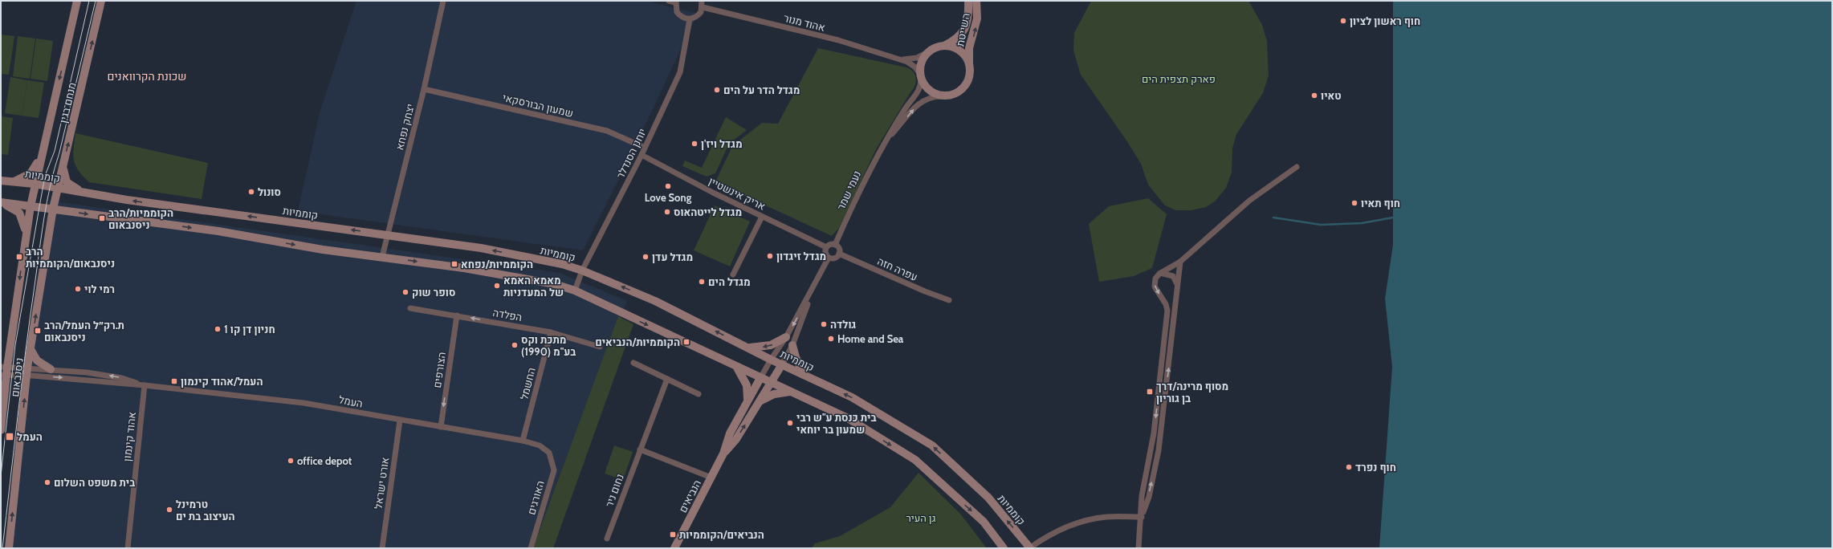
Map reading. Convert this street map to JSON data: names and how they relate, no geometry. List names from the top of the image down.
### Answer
{
  "streets": {
    "main road": [
      "השייטת",
      "מנחם בגין",
      "קוממיות",
      "ניסנבאום",
      "הנביאים"
    ],
    "street": [
      "אהוד מנור",
      "שמעון הבורסקאי",
      "יצחק נפחא",
      "יוחנן הסנדלר",
      "נעמי שמר",
      "אריק אינשטיין",
      "עפרה חזה",
      "הפלדה",
      "הצורפים",
      "החשמל",
      "העמל",
      "אהוד קינמון",
      "אורט ישראל",
      "נחום ניר",
      "האורגים"
    ]
  },
  "crossings": [
    ["אהוד מנור", "השייטת"],
    ["אהוד מנור", "נעמי שמר"],
    ["השייטת", "נעמי שמר"],
    ["מנחם בגין", "קוממיות"],
    ["מנחם בגין", "ניסנבאום"],
    ["שמעון הבורסקאי", "יצחק נפחא"],
    ["שמעון הבורסקאי", "יוחנן הסנדלר"],
    ["יצחק נפחא", "קוממיות"],
    ["יוחנן הסנדלר", "קוממיות"],
    ["יוחנן הסנדלר", "אריק אינשטיין"],
    ["קוממיות", "הנביאים"],
    ["נעמי שמר", "אריק אינשטיין"],
    ["נעמי שמר", "עפרה חזה"],
    ["אריק אינשטיין", "עפרה חזה"],
    ["הפלדה", "הצורפים"],
    ["הפלדה", "החשמל"],
    ["הצורפים", "העמל"],
    ["ניסנבאום", "העמל"],
    ["החשמל", "העמל"],
    ["העמל", "אהוד קינמון"],
    ["העמל", "אורט ישראל"],
    ["העמל", "האורגים"]
  ],
  "one_way": ["השייטת", "הפלדה", "הצורפים"],
  "districts": ["שכונת הקרוואנים"],
  "parks": ["פארק תצפית הים", "גן העיר"],
  "places": {
    "other": [
      "חוף ראשון לציון",
      "מגדל הדר על הים",
      "טאיו",
      "מגדל ויז'ן",
      "Love Song",
      "סונול",
      "חוף תאיו",
      "מגדל לייטהאוס",
      "מגדל זיגדון",
      "מגדל עדן",
      "מגדל הים",
      "מאמא האמא של המעדניות",
      "רמי לוי",
      "סופר שוק",
      "גולדה",
      "חניון דן קו 1",
      "Home and Sea",
      "מתכת וקס (1990) בע\"מ",
      "בית כנסת ע\"ש רבי שמעון בר יוחאי",
      "office depot",
      "חוף נפרד",
      "בית משפט השלום",
      "טרמינל העיצוב בת ים"
    ],
    "transit": [
      "הקוממיות/הרב ניסנבאום",
      "הרב ניסנבאום/הקוממיות",
      "הקוממיות/נפחא",
      "ת.רק״ל העמל/הרב ניסנבאום",
      "הקוממיות/הנביאים",
      "העמל/אהוד קינמון",
      "מסוף מרינה/דרך בן גוריון",
      "העמל",
      "הנביאים/הקוממיות"
    ]
  }
}
